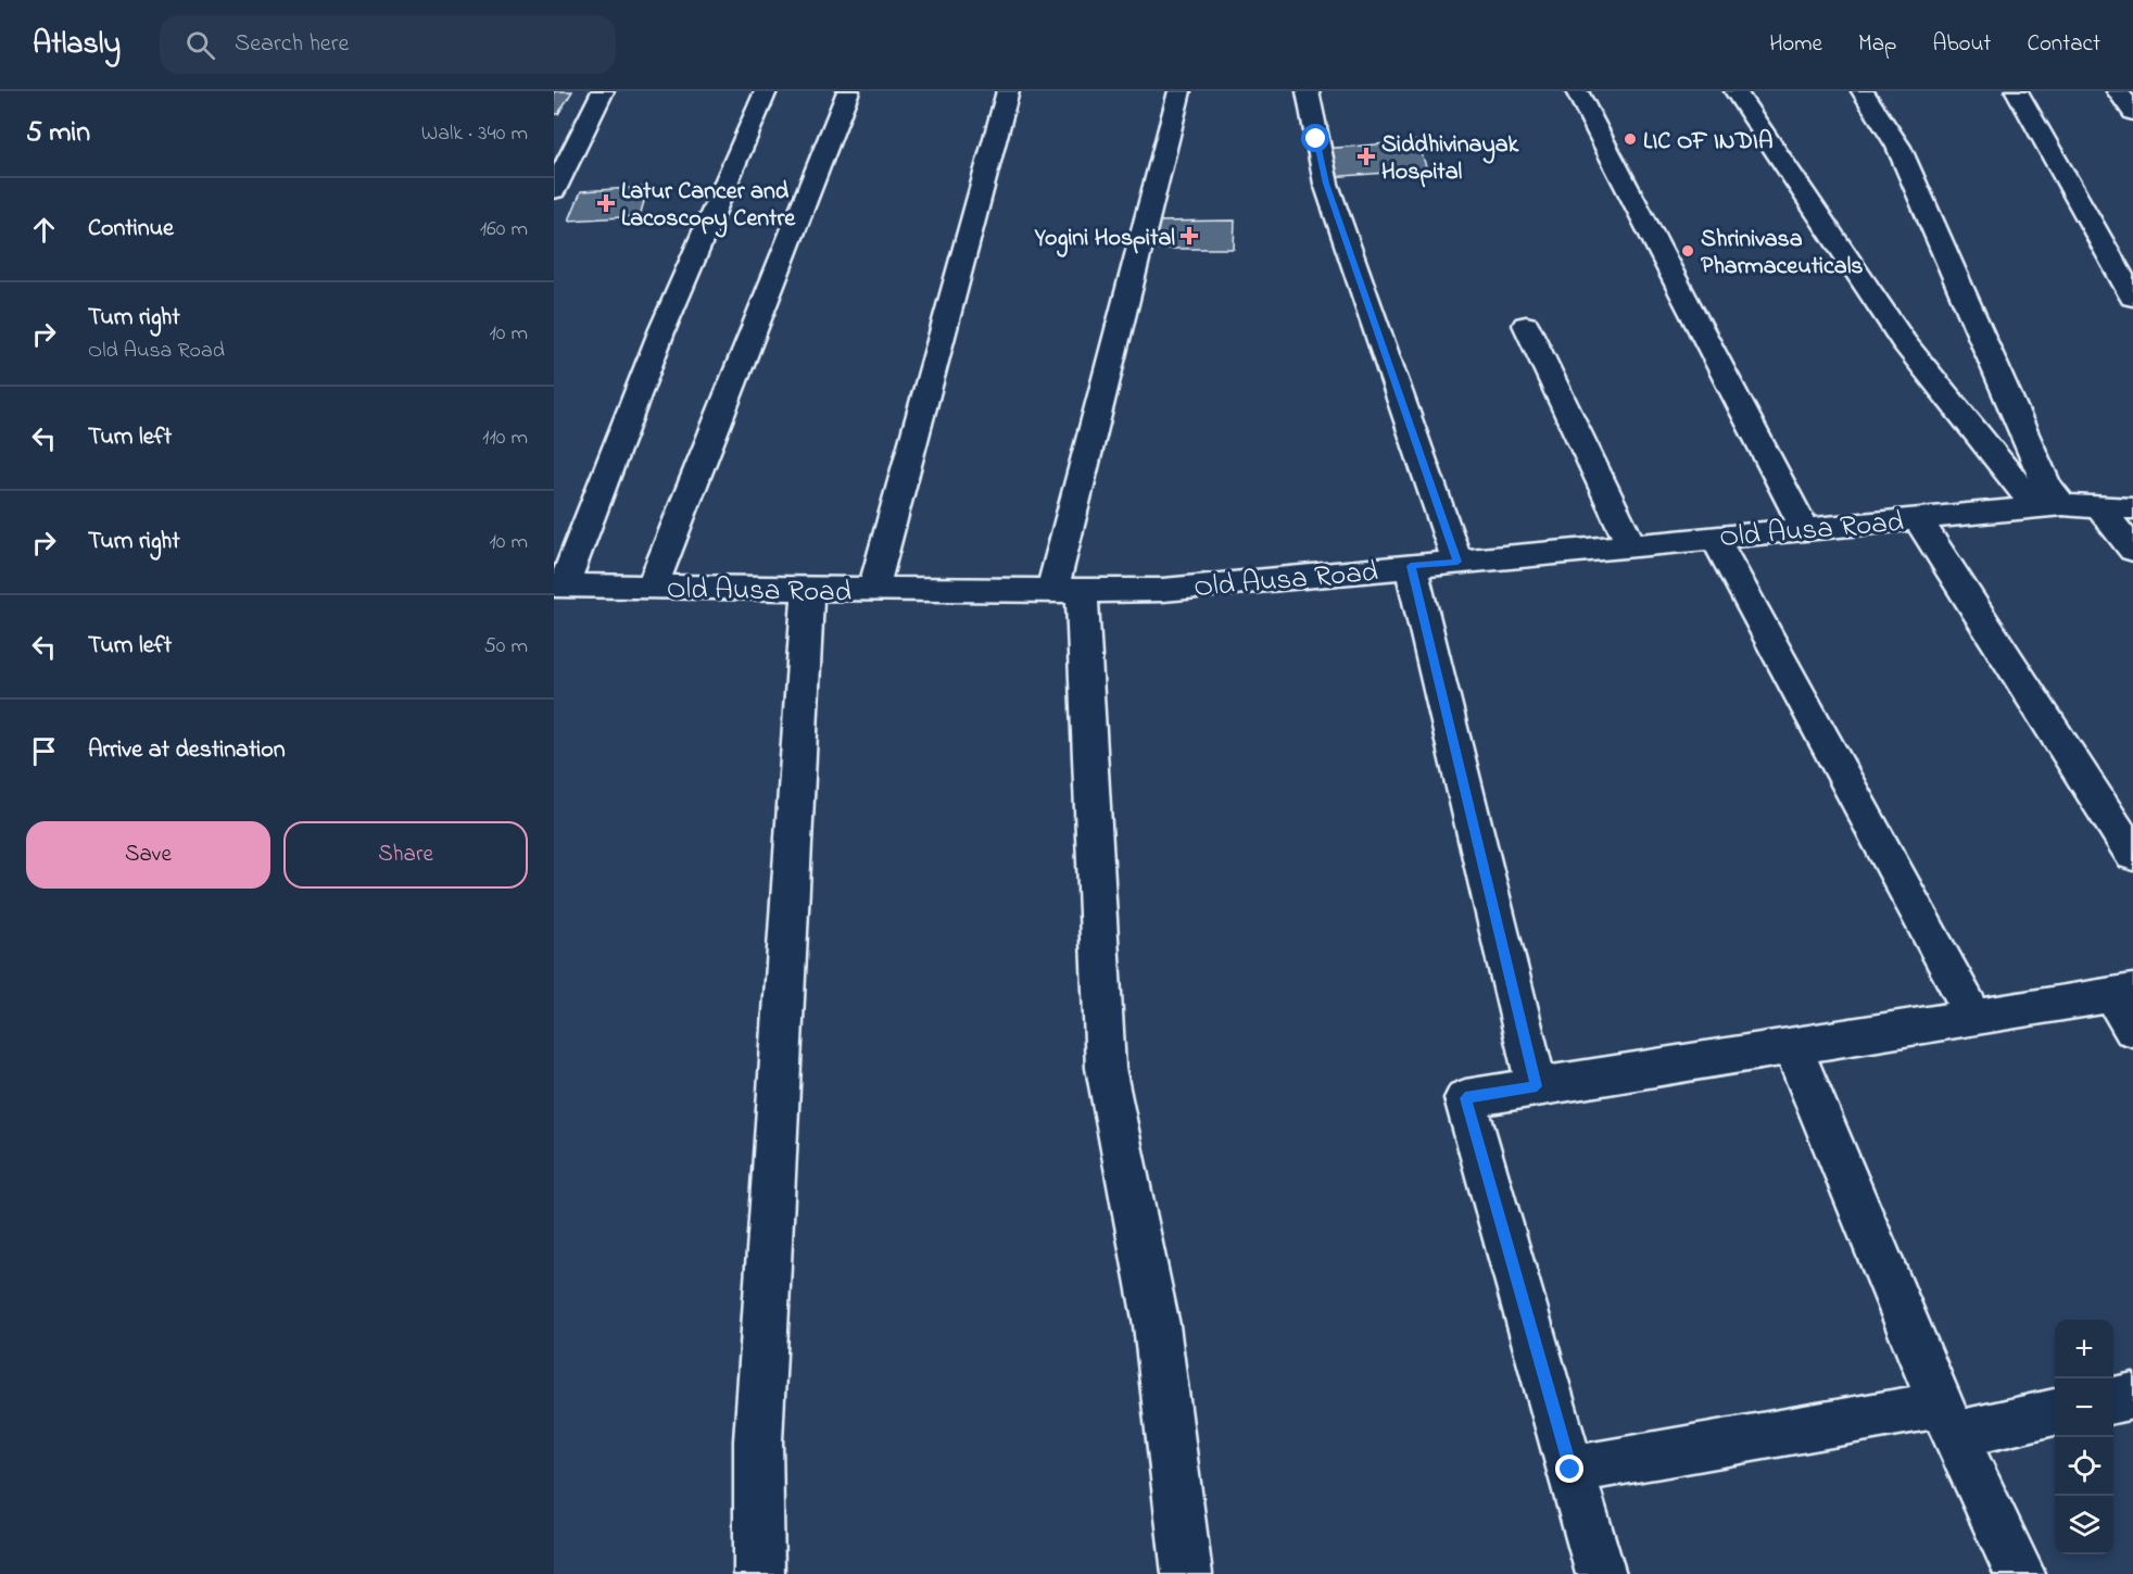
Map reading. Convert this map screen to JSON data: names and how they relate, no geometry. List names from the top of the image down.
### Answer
{
  "streets": {
    "street": ["Old Ausa Road"]
  },
  "places": {
    "other": ["LIC OF INDIA", "Shrinivasa Pharmaceuticals"],
    "health": ["Siddhivinayak Hospital", "Latur Cancer and Lacoscopy Centre", "Yogini Hospital"]
  },
  "page": {
    "header": "Atlasly",
    "search": "Search here",
    "nav": [
      "Home",
      "Map",
      "About",
      "Contact"
    ],
    "heading": ["5 min", "Walk · 340 m"],
    "list": [
      ["Continue", "160 m"],
      ["Turn right", "Old Ausa Road", "10 m"],
      ["Turn left", "110 m"],
      ["Turn right", "10 m"],
      ["Turn left", "50 m"],
      "Arrive at destination"
    ],
    "buttons": ["Save", "Share"],
    "map_buttons": ["+", "−"]
  }
}
